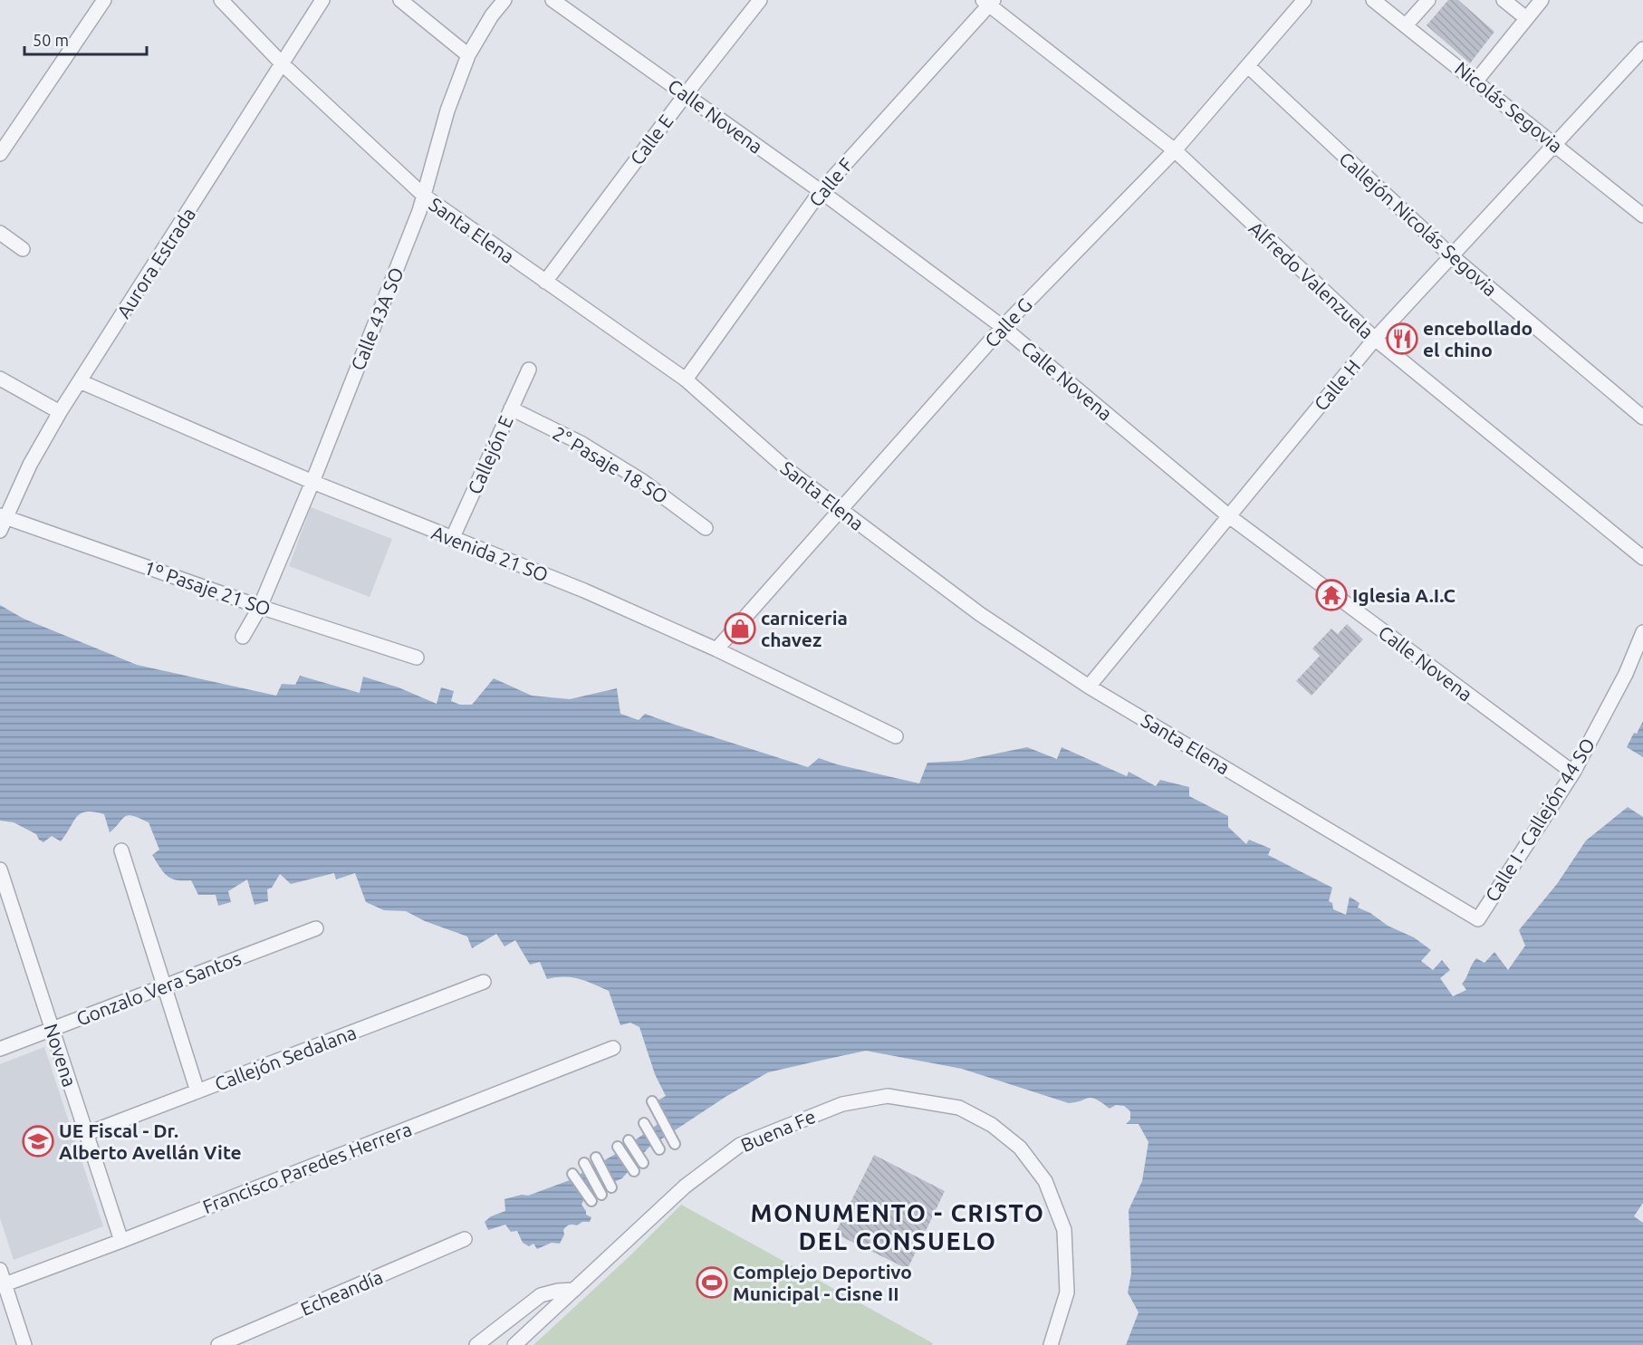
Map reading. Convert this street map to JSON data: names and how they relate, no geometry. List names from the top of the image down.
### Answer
{
  "streets": {
    "street": [
      "Nicolás Segovia",
      "Calle Novena",
      "Calle E",
      "Calle F",
      "Callejón Nicolás Segovia",
      "Santa Elena",
      "Aurora Estrada",
      "Alfredo Valenzuela",
      "Calle 43A SO",
      "Calle G",
      "Calle H",
      "Callejón E",
      "2° Pasaje 18 SO",
      "Avenida 21 SO",
      "1º Pasaje 21 SO",
      "Calle I - Callejón 44 SO",
      "Gonzalo Vera Santos",
      "Novena",
      "Callejón Sedalana",
      "Buena Fe",
      "Francisco Paredes Herrera",
      "Echeandía"
    ]
  },
  "crossings": [
    ["Nicolás Segovia", "Calle H"],
    ["Calle Novena", "Calle E"],
    ["Calle Novena", "Calle F"],
    ["Calle Novena", "Calle G"],
    ["Calle Novena", "Calle H"],
    ["Calle Novena", "Calle I - Callejón 44 SO"],
    ["Calle E", "Santa Elena"],
    ["Calle F", "Santa Elena"],
    ["Calle F", "Alfredo Valenzuela"],
    ["Callejón Nicolás Segovia", "Calle G"],
    ["Callejón Nicolás Segovia", "Calle H"],
    ["Santa Elena", "Aurora Estrada"],
    ["Santa Elena", "Calle 43A SO"],
    ["Santa Elena", "Calle G"],
    ["Santa Elena", "Calle H"],
    ["Santa Elena", "Calle I - Callejón 44 SO"],
    ["Aurora Estrada", "Avenida 21 SO"],
    ["Aurora Estrada", "1º Pasaje 21 SO"],
    ["Alfredo Valenzuela", "Calle G"],
    ["Alfredo Valenzuela", "Calle H"],
    ["Calle 43A SO", "Avenida 21 SO"],
    ["Calle 43A SO", "1º Pasaje 21 SO"],
    ["Calle G", "Avenida 21 SO"],
    ["Callejón E", "2° Pasaje 18 SO"],
    ["Callejón E", "Avenida 21 SO"],
    ["Gonzalo Vera Santos", "Novena"],
    ["Novena", "Callejón Sedalana"],
    ["Novena", "Francisco Paredes Herrera"]
  ],
  "districts": ["MONUMENTO - CRISTO DEL CONSUELO"],
  "places": {
    "restaurant": ["encebollado el chino"],
    "temple": ["Iglesia A.I.C"],
    "shop": ["carniceria chavez"],
    "school or university": ["UE Fiscal - Dr. Alberto Avellán Vite"],
    "sports": ["Complejo Deportivo Municipal - Cisne II"]
  },
  "scale_bar": "50 m"
}
